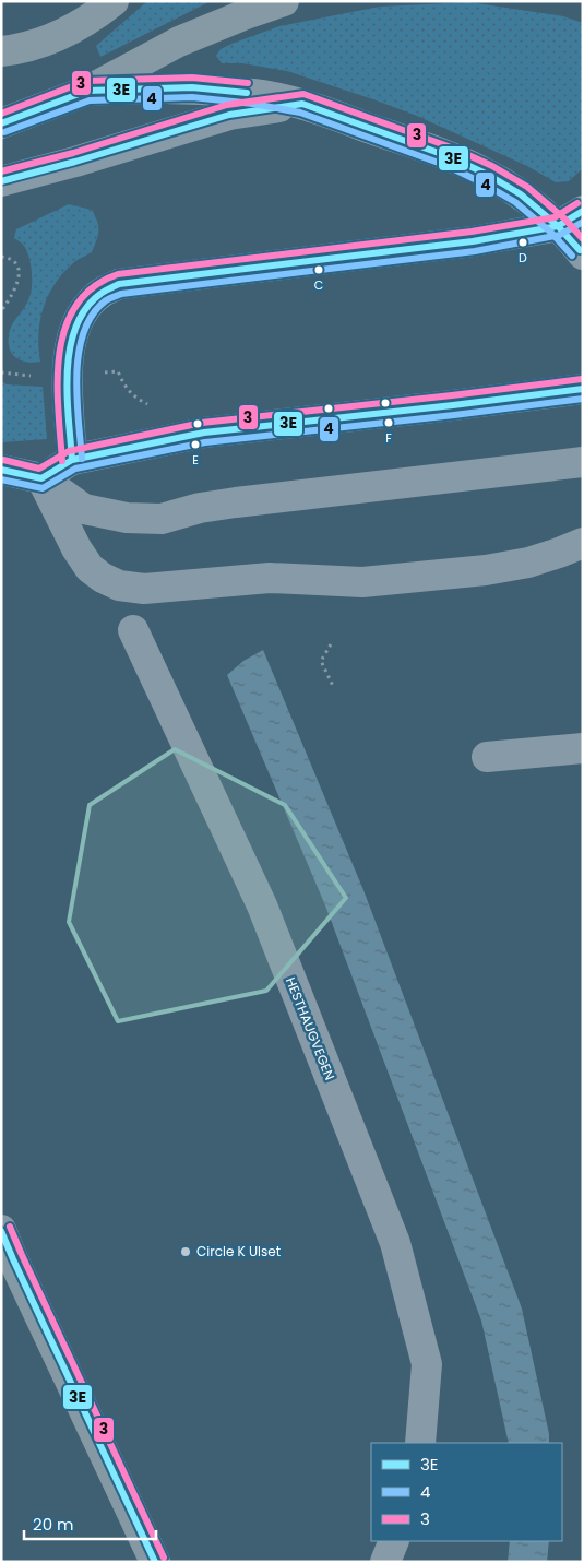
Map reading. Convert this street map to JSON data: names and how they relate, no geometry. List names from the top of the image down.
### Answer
{
  "streets": {
    "street": ["HESTHAUGVEGEN"]
  },
  "places": [
    "D",
    "C",
    "F",
    "E",
    "Circle K Ulset"
  ],
  "lines": ["transit line 3", "transit line 3E", "transit line 4"],
  "legend": ["3E", "4", "3"],
  "scale_bar": "20 m"
}
